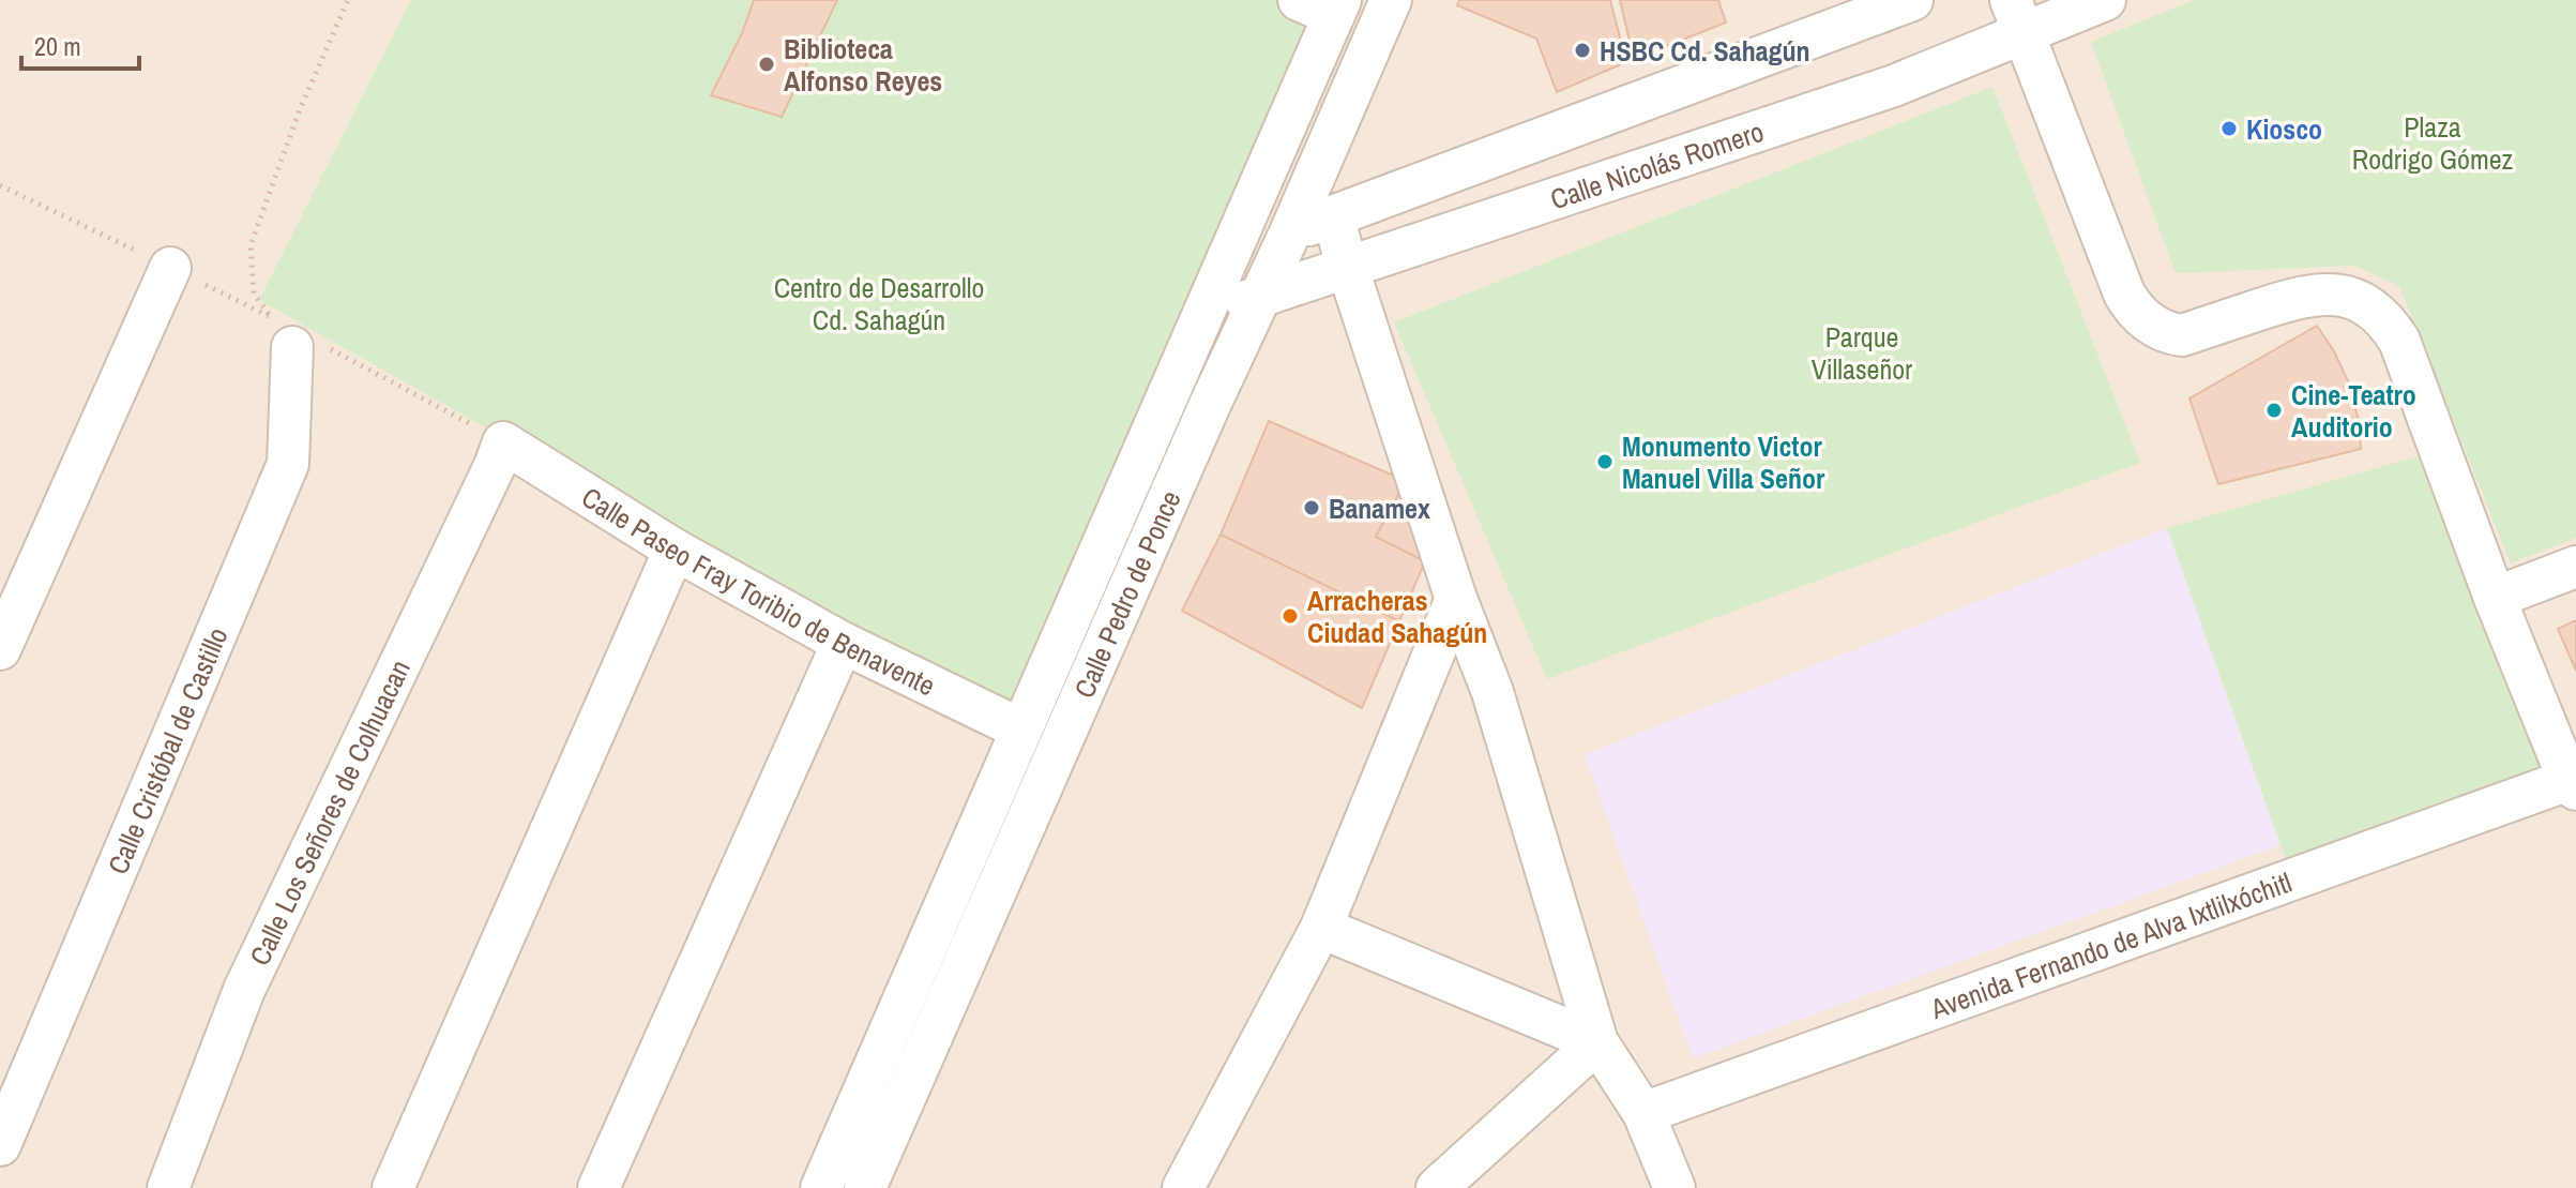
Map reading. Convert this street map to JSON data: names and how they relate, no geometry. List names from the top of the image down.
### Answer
{
  "streets": {
    "street": [
      "Calle Nicolás Romero",
      "Calle Paseo Fray Toribio de Benavente",
      "Calle Pedro de Ponce",
      "Calle Cristóbal de Castillo",
      "Calle Los Señores de Colhuacan",
      "Avenida Fernando de Alva Ixtlilxóchitl"
    ]
  },
  "crossings": [
    ["Calle Nicolás Romero", "Calle Pedro de Ponce"],
    ["Calle Paseo Fray Toribio de Benavente", "Calle Pedro de Ponce"],
    ["Calle Paseo Fray Toribio de Benavente", "Calle Los Señores de Colhuacan"]
  ],
  "parks": ["Plaza Rodrigo Gómez", "Centro de Desarrollo Cd. Sahagún", "Parque Villaseñor"],
  "places": [
    "HSBC Cd. Sahagún",
    "Biblioteca Alfonso Reyes",
    "Kiosco",
    "Cine-Teatro Auditorio",
    "Monumento Victor Manuel Villa Señor",
    "Banamex",
    "Arracheras Ciudad Sahagún"
  ],
  "scale_bar": "20 m"
}
